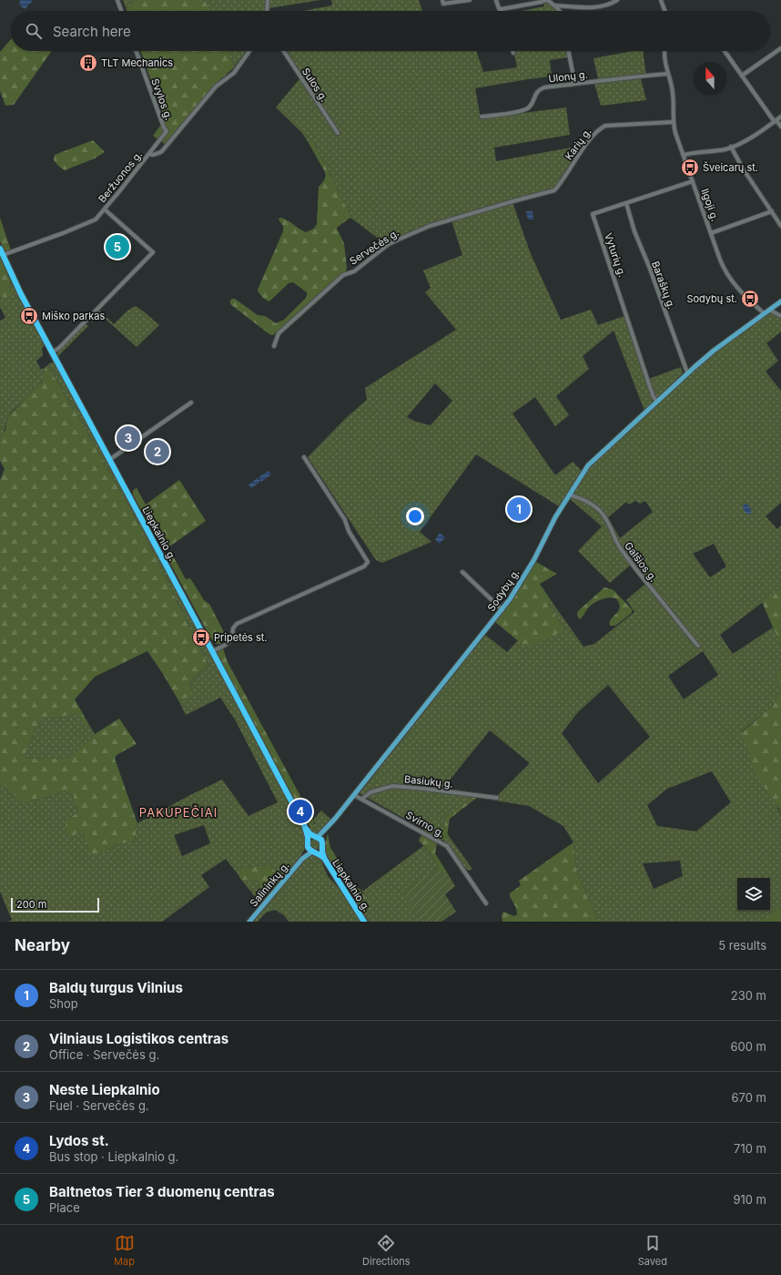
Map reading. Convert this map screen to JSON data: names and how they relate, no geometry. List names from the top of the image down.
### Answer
{
  "streets": {
    "highway": ["Liepkalnio g."],
    "main road": ["Sodybų g.", "Salininkų g."],
    "street": [
      "Ulonų g.",
      "Sulos g.",
      "Svylos g.",
      "Karių g.",
      "Beržuonos g.",
      "Ilgoji g.",
      "Servečės g.",
      "Vyturių g.",
      "Baraškų g.",
      "Galšios g.",
      "Basiukų g.",
      "Svirno g."
    ]
  },
  "crossings": [
    ["Ulonų g.", "Ilgoji g."],
    ["Svylos g.", "Beržuonos g."],
    ["Karių g.", "Ilgoji g."],
    ["Karių g.", "Servečės g."],
    ["Beržuonos g.", "Liepkalnio g."],
    ["Ilgoji g.", "Vyturių g."],
    ["Ilgoji g.", "Sodybų g."],
    ["Vyturių g.", "Baraškų g."],
    ["Vyturių g.", "Sodybų g."],
    ["Baraškų g.", "Sodybų g."],
    ["Galšios g.", "Sodybų g."],
    ["Sodybų g.", "Svirno g."],
    ["Sodybų g.", "Salininkų g."],
    ["Basiukų g.", "Svirno g."]
  ],
  "districts": ["PAKUPEČIAI"],
  "places": {
    "building": ["TLT Mechanics"],
    "bus stop": [
      "Šveicarų st.",
      "Sodybų st.",
      "Miško parkas",
      "Pripetės st."
    ]
  },
  "scale_bar": "200 m",
  "north": "top",
  "page": {
    "search": "Search here",
    "pins": [
      "5",
      "3",
      "2",
      "1",
      "4"
    ],
    "scale": "200 m",
    "heading": ["Nearby", "5 results"],
    "list": [
      {
        "mark": "1",
        "name": "Baldų turgus Vilnius",
        "note": "Shop",
        "value": "230 m"
      },
      {
        "mark": "2",
        "name": "Vilniaus Logistikos centras",
        "note": "Office · Servečės g.",
        "value": "600 m"
      },
      {
        "mark": "3",
        "name": "Neste Liepkalnio",
        "note": "Fuel · Servečės g.",
        "value": "670 m"
      },
      {
        "mark": "4",
        "name": "Lydos st.",
        "note": "Bus stop · Liepkalnio g.",
        "value": "710 m"
      },
      {
        "mark": "5",
        "name": "Baltnetos Tier 3 duomenų centras",
        "note": "Place",
        "value": "910 m"
      }
    ],
    "nav": ["Map", "Directions", "Saved"]
  }
}
